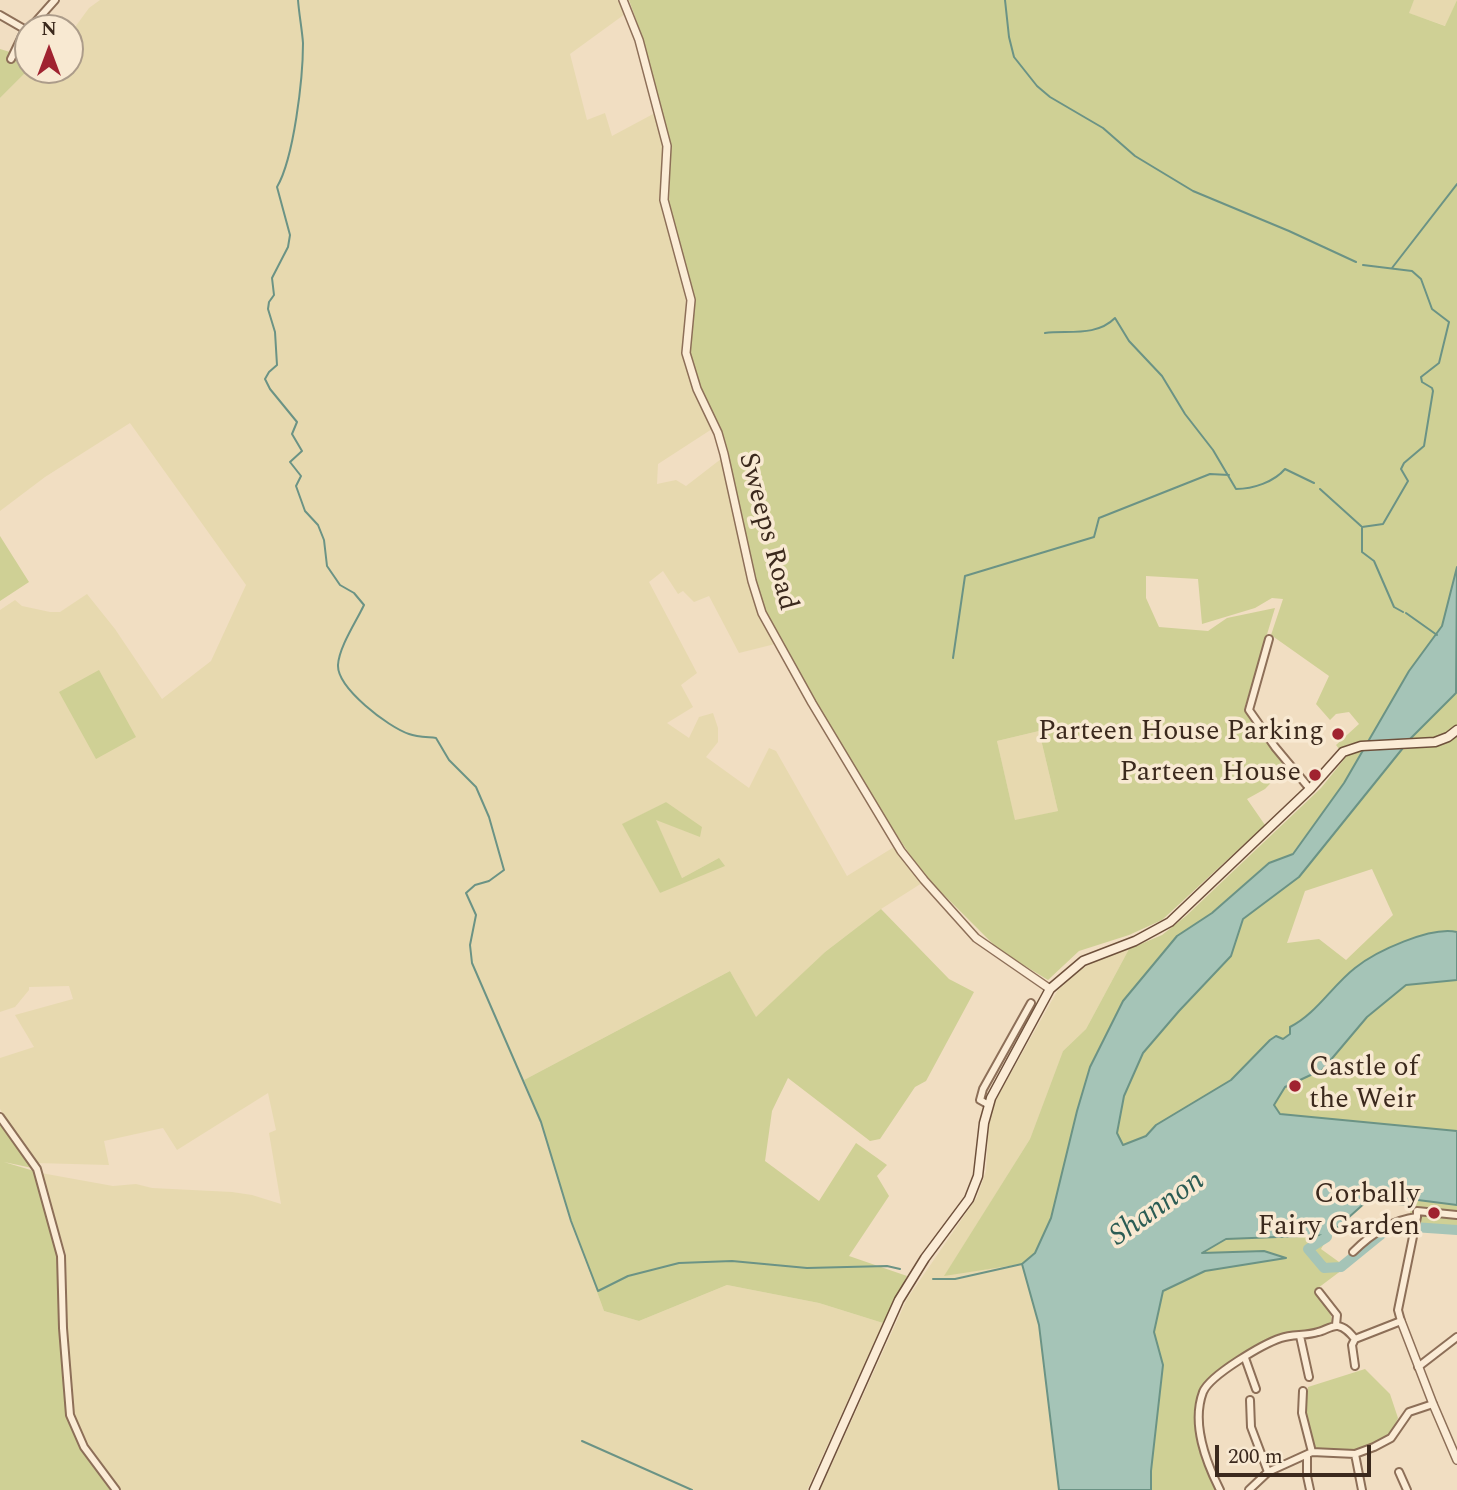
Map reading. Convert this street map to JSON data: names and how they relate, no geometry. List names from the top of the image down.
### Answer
{
  "streets": {
    "street": ["Sweeps Road"]
  },
  "water": ["Shannon"],
  "places": [
    "Parteen House Parking",
    "Parteen House",
    "Castle of the Weir",
    "Corbally Fairy Garden"
  ],
  "scale_bar": "200 m",
  "north": "top"
}
